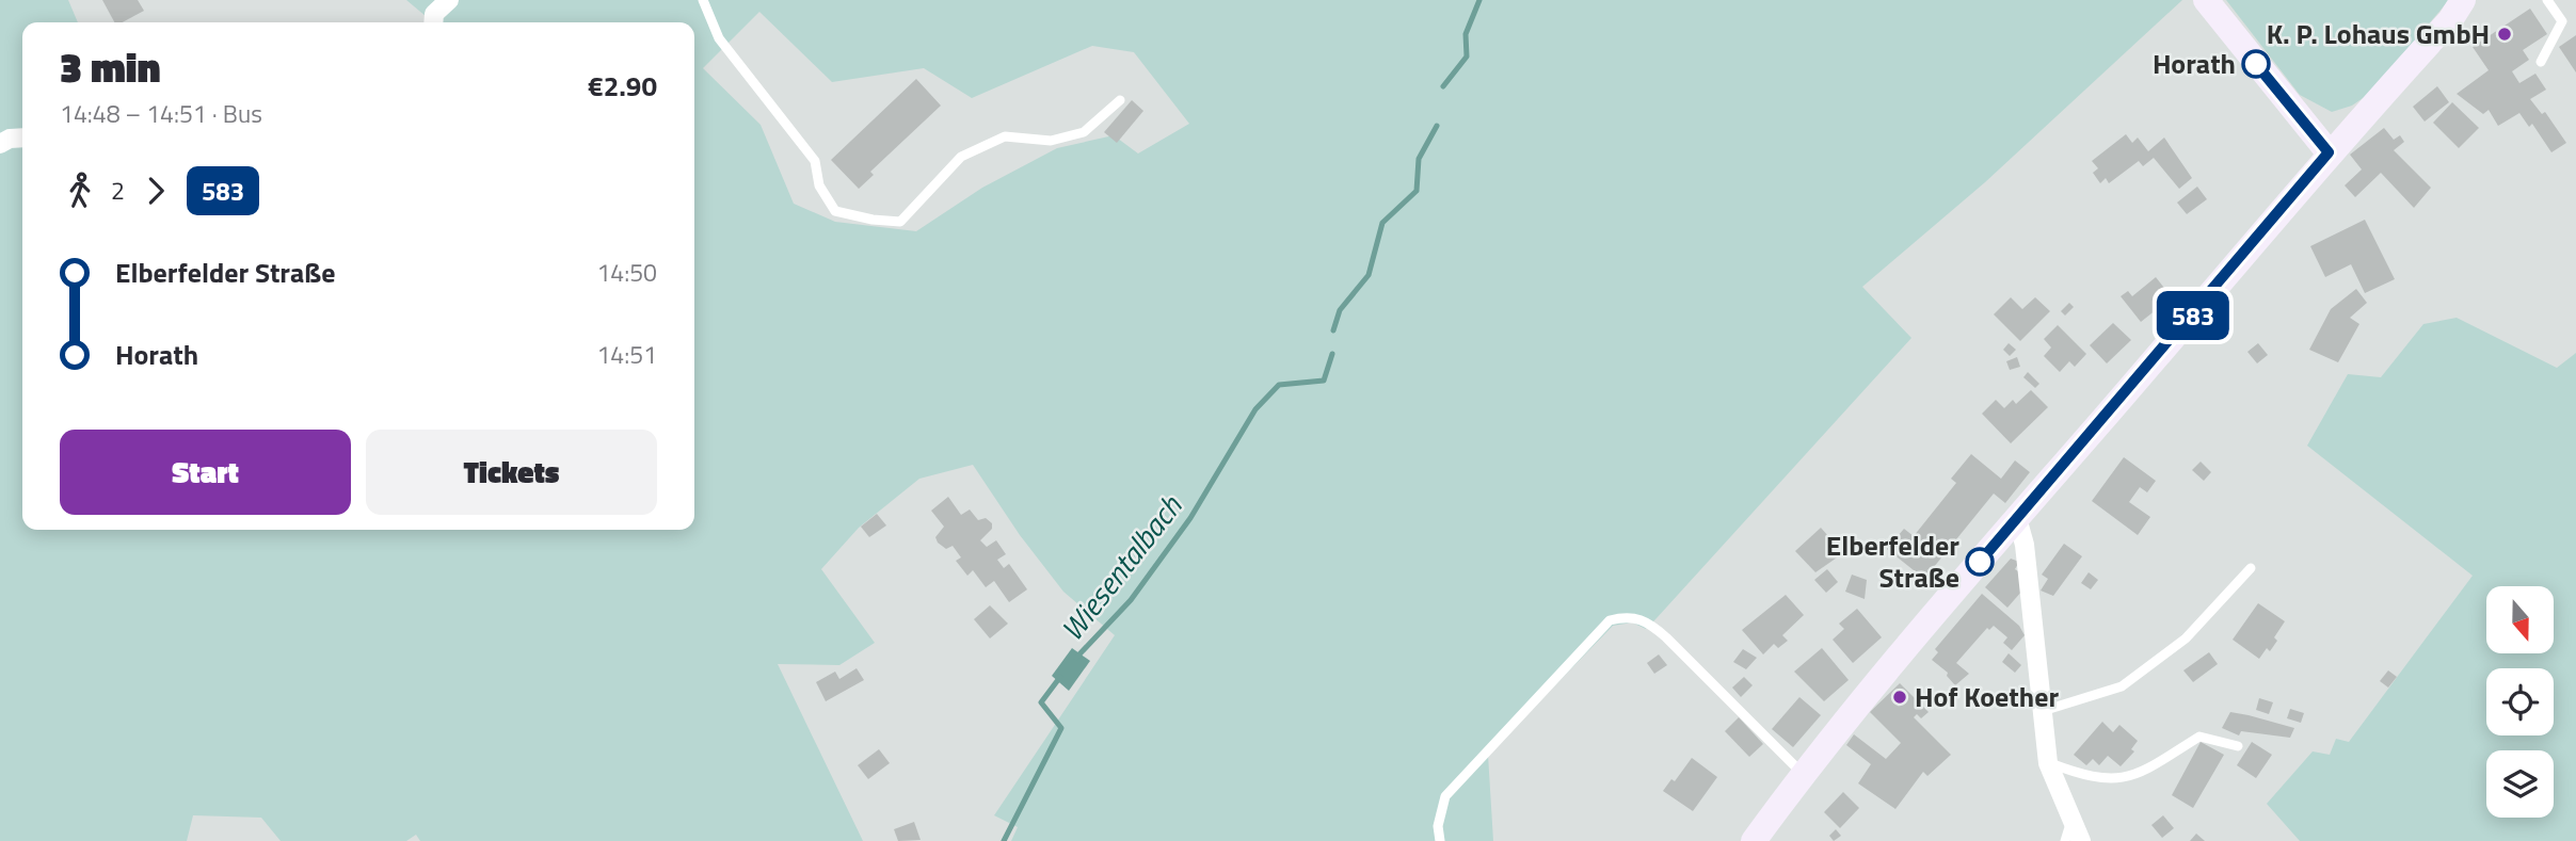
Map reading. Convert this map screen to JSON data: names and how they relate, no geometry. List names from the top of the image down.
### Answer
{
  "water": ["Wiesentalbach"],
  "places": [
    "K. P. Lohaus GmbH",
    "Horath",
    "Elberfelder Straße",
    "Hof Koether"
  ],
  "lines": ["bus line 583"],
  "north": "bottom",
  "page": {
    "on_map": "583",
    "heading": ["3 min", "14:48 – 14:51 · Bus", "€2.90"],
    "legs": ["2", "583"],
    "list": [
      {
        "name": "Elberfelder Straße",
        "value": "14:50"
      },
      {
        "name": "Horath",
        "value": "14:51"
      }
    ],
    "buttons": ["Start", "Tickets"]
  }
}
